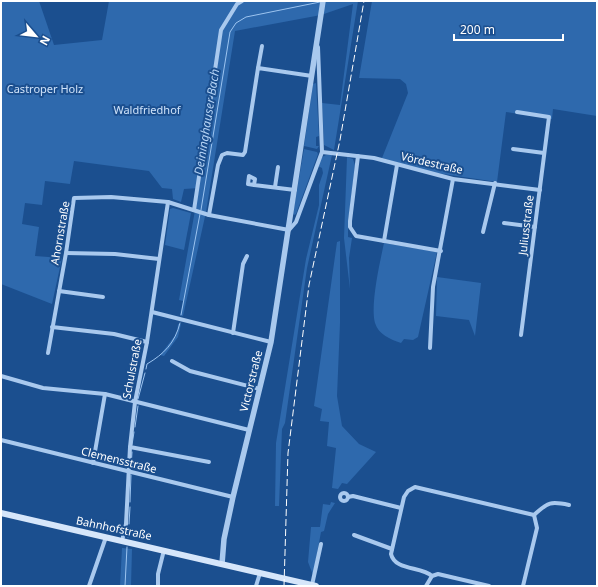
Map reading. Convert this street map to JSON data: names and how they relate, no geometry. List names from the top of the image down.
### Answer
{
  "streets": {
    "main road": ["Bahnhofstraße"],
    "street": [
      "Vördestraße",
      "Juliusstraße",
      "Ahornstraße",
      "Schulstraße",
      "Victorstraße",
      "Clemensstraße"
    ]
  },
  "crossings": [
    ["Vördestraße", "Juliusstraße"],
    ["Vördestraße", "Victorstraße"],
    ["Ahornstraße", "Schulstraße"],
    ["Schulstraße", "Clemensstraße"],
    ["Schulstraße", "Bahnhofstraße"],
    ["Victorstraße", "Clemensstraße"],
    ["Victorstraße", "Bahnhofstraße"]
  ],
  "water": ["Deininghauser Bach"],
  "parks": ["Castroper Holz", "Waldfriedhof"],
  "scale_bar": "200 m",
  "north": "bottom right"
}
